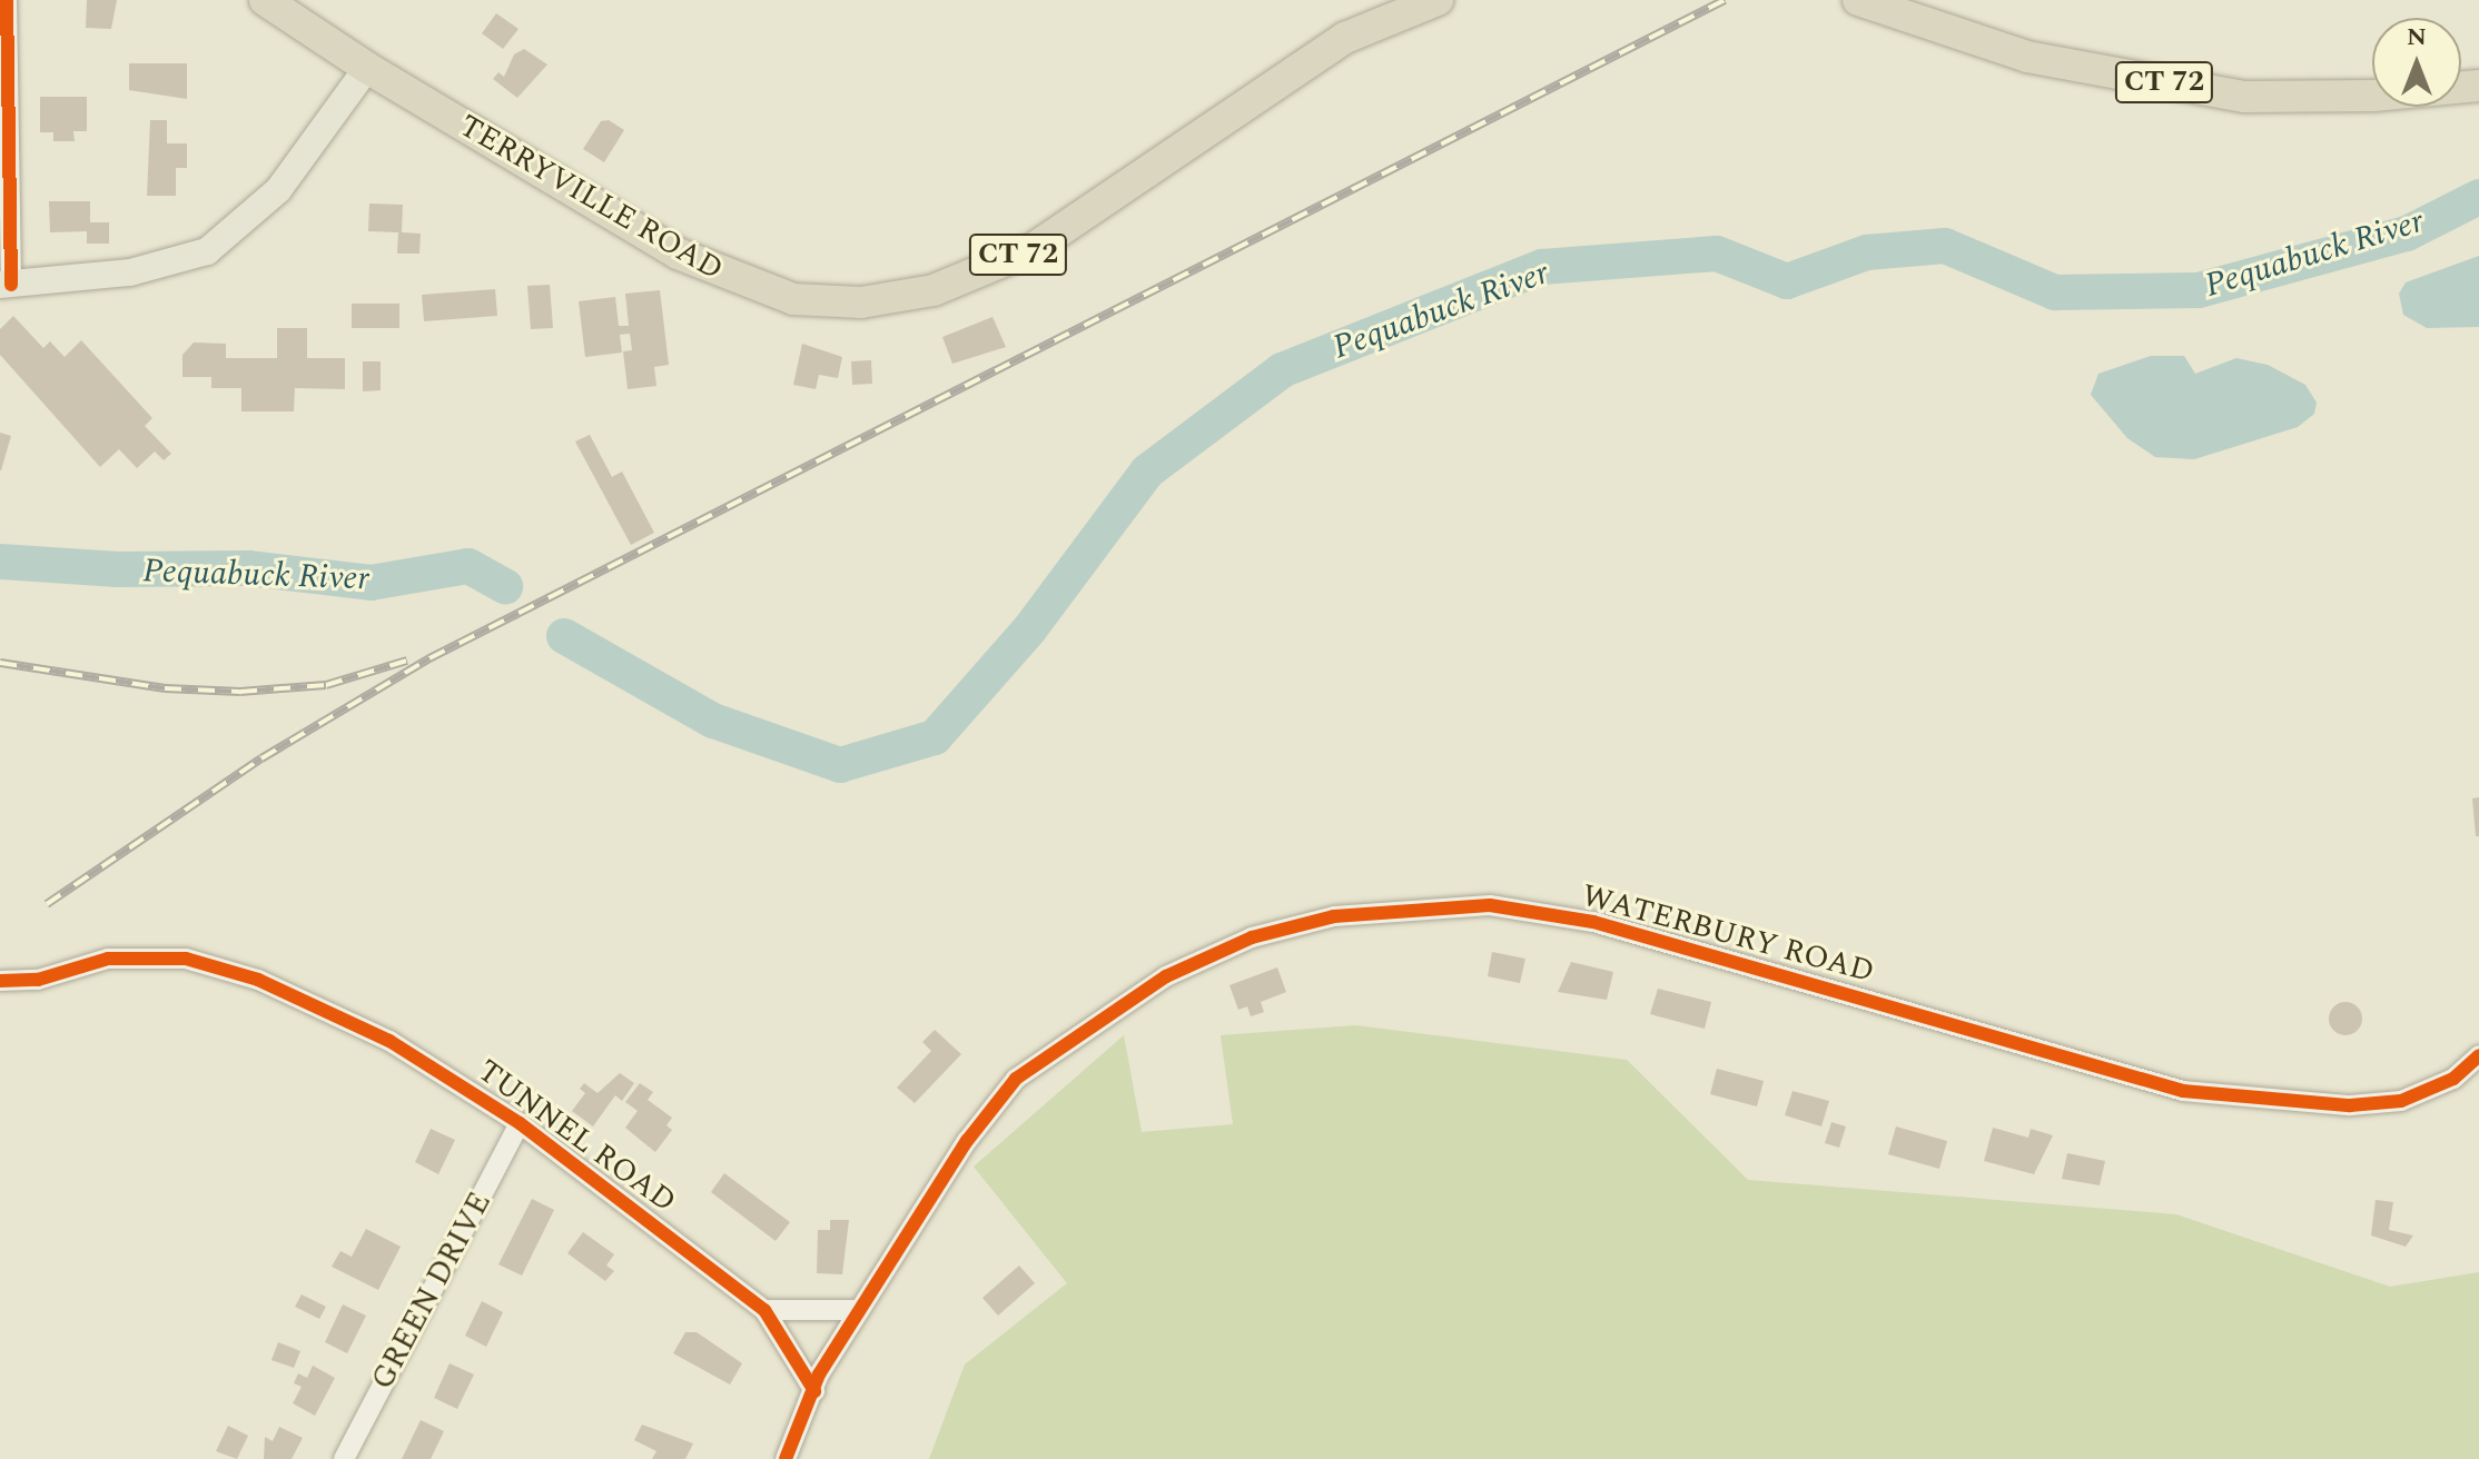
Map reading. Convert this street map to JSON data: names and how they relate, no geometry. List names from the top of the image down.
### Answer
{
  "streets": {
    "highway": ["CT 72", "TERRYVILLE ROAD"],
    "street": ["WATERBURY ROAD", "TUNNEL ROAD", "GREEN DRIVE"]
  },
  "crossings": [
    ["CT 72", "TERRYVILLE ROAD"],
    ["WATERBURY ROAD", "TUNNEL ROAD"],
    ["TUNNEL ROAD", "GREEN DRIVE"]
  ],
  "water": ["Pequabuck River"],
  "north": "top"
}
